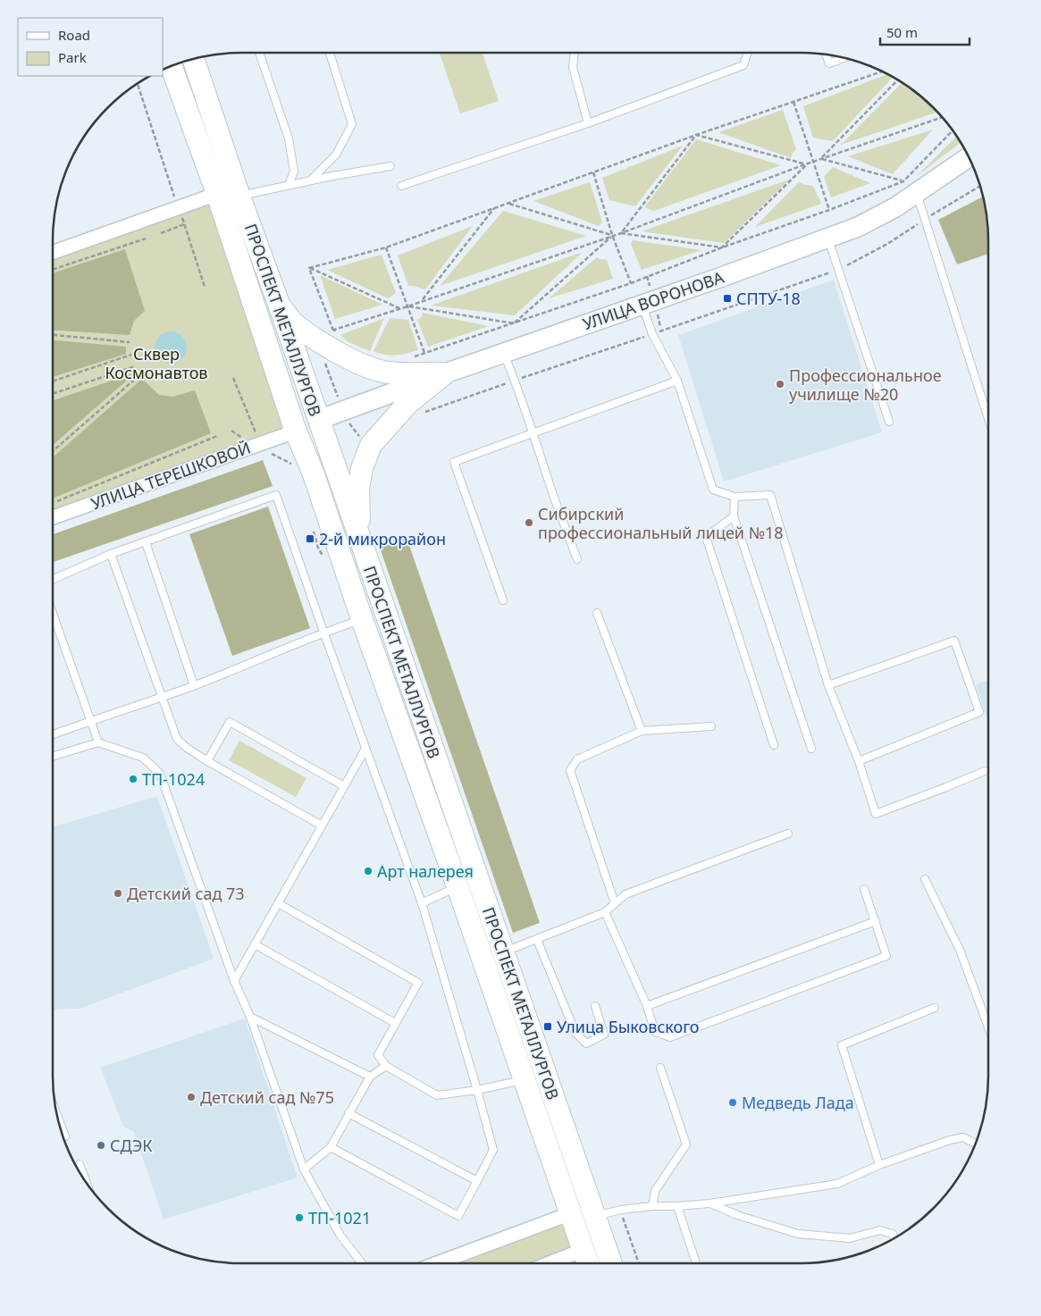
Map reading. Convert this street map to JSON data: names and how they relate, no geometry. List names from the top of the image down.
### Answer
{
  "streets": {
    "main road": ["УЛИЦА ВОРОНОВА", "ПРОСПЕКТ МЕТАЛЛУРГОВ"],
    "street": ["УЛИЦА ТЕРЕШКОВОЙ"]
  },
  "crossings": [
    ["УЛИЦА ВОРОНОВА", "ПРОСПЕКТ МЕТАЛЛУРГОВ"],
    ["ПРОСПЕКТ МЕТАЛЛУРГОВ", "УЛИЦА ТЕРЕШКОВОЙ"]
  ],
  "parks": ["Сквер Космонавтов"],
  "places": {
    "transit": ["СПТУ-18", "2-й микрорайон", "Улица Быковского"],
    "other": [
      "Профессиональное училище №20",
      "Сибирский профессиональный лицей №18",
      "ТП-1024",
      "Арт налерея",
      "Детский сад 73",
      "Детский сад №75",
      "Медведь Лада",
      "СДЭК",
      "ТП-1021"
    ]
  },
  "legend": ["Road", "Park"],
  "scale_bar": "50 m"
}
